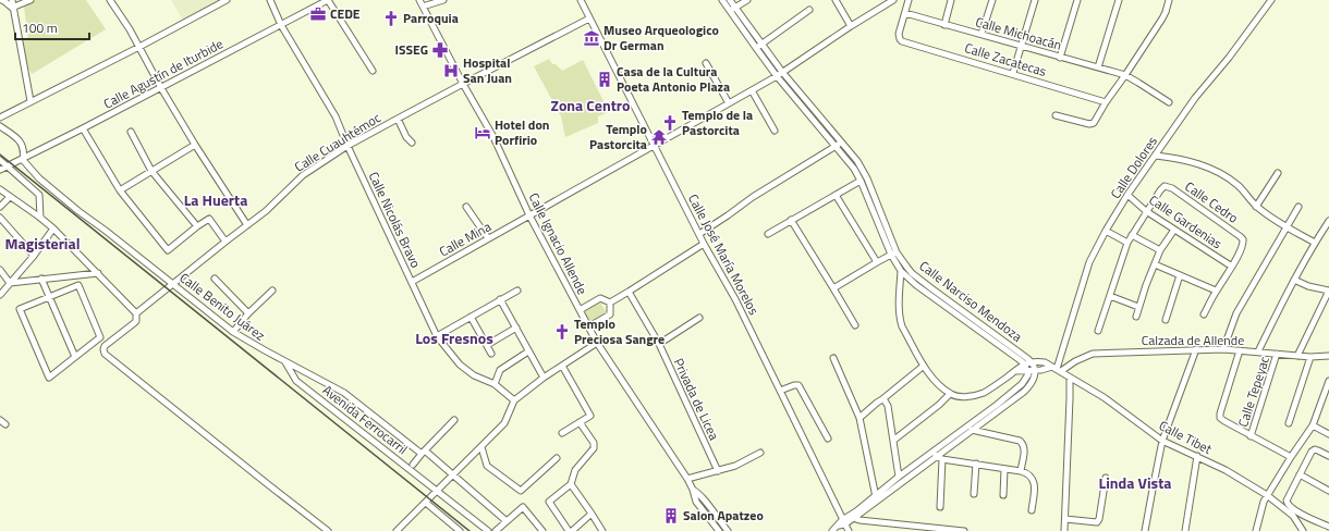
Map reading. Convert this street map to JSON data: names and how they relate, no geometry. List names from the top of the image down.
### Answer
{
  "streets": {
    "street": [
      "Calle Michoacán",
      "Calle Zacatecas",
      "Calle Agustín de Iturbide",
      "Calle Cuauhtémoc",
      "Calle Dolores",
      "Calle Cedro",
      "Calle Nicolás Bravo",
      "Calle Gardenias",
      "Calle Mina",
      "Calle Ignacio Allende",
      "Calle José María Morelos",
      "Calle Narciso Mendoza",
      "Calle Benito Juárez",
      "Calzada de Allende",
      "Calle Tepeyac",
      "Privada de Licea",
      "Avenida Ferrocarril",
      "Calle Tibet"
    ]
  },
  "crossings": [
    ["Calle Michoacán", "Calle Zacatecas"],
    ["Calle Agustín de Iturbide", "Calle Nicolás Bravo"],
    ["Calle Agustín de Iturbide", "Calle Benito Juárez"],
    ["Calle Cuauhtémoc", "Calle Nicolás Bravo"],
    ["Calle Cuauhtémoc", "Calle Ignacio Allende"],
    ["Calle Cuauhtémoc", "Calle José María Morelos"],
    ["Calle Cuauhtémoc", "Calle Benito Juárez"],
    ["Calle Dolores", "Calle Gardenias"],
    ["Calle Dolores", "Calzada de Allende"],
    ["Calle Dolores", "Calle Tibet"],
    ["Calle Cedro", "Calle Gardenias"],
    ["Calle Nicolás Bravo", "Calle Mina"],
    ["Calle Mina", "Calle Ignacio Allende"],
    ["Calle Mina", "Calle José María Morelos"],
    ["Calle Mina", "Calle Narciso Mendoza"],
    ["Calle Narciso Mendoza", "Calle Tibet"],
    ["Calle Benito Juárez", "Avenida Ferrocarril"],
    ["Calzada de Allende", "Calle Tepeyac"],
    ["Calzada de Allende", "Calle Tibet"]
  ],
  "districts": [
    "Zona Centro",
    "La Huerta",
    "Magisterial",
    "Los Fresnos",
    "Linda Vista"
  ],
  "places": {
    "office": ["CEDE"],
    "church": ["Parroquia", "Templo de la Pastorcita", "Templo Preciosa Sangre"],
    "museum": ["Museo Arqueologico Dr German"],
    "pharmacy": ["ISSEG"],
    "hospital": ["Hospital San Juan"],
    "building": ["Casa de la Cultura Poeta Antonio Plaza", "Salon Apatzeo"],
    "hotel": ["Hotel don Porfirio"],
    "temple": ["Templo Pastorcita"]
  },
  "scale_bar": "100 m"
}
